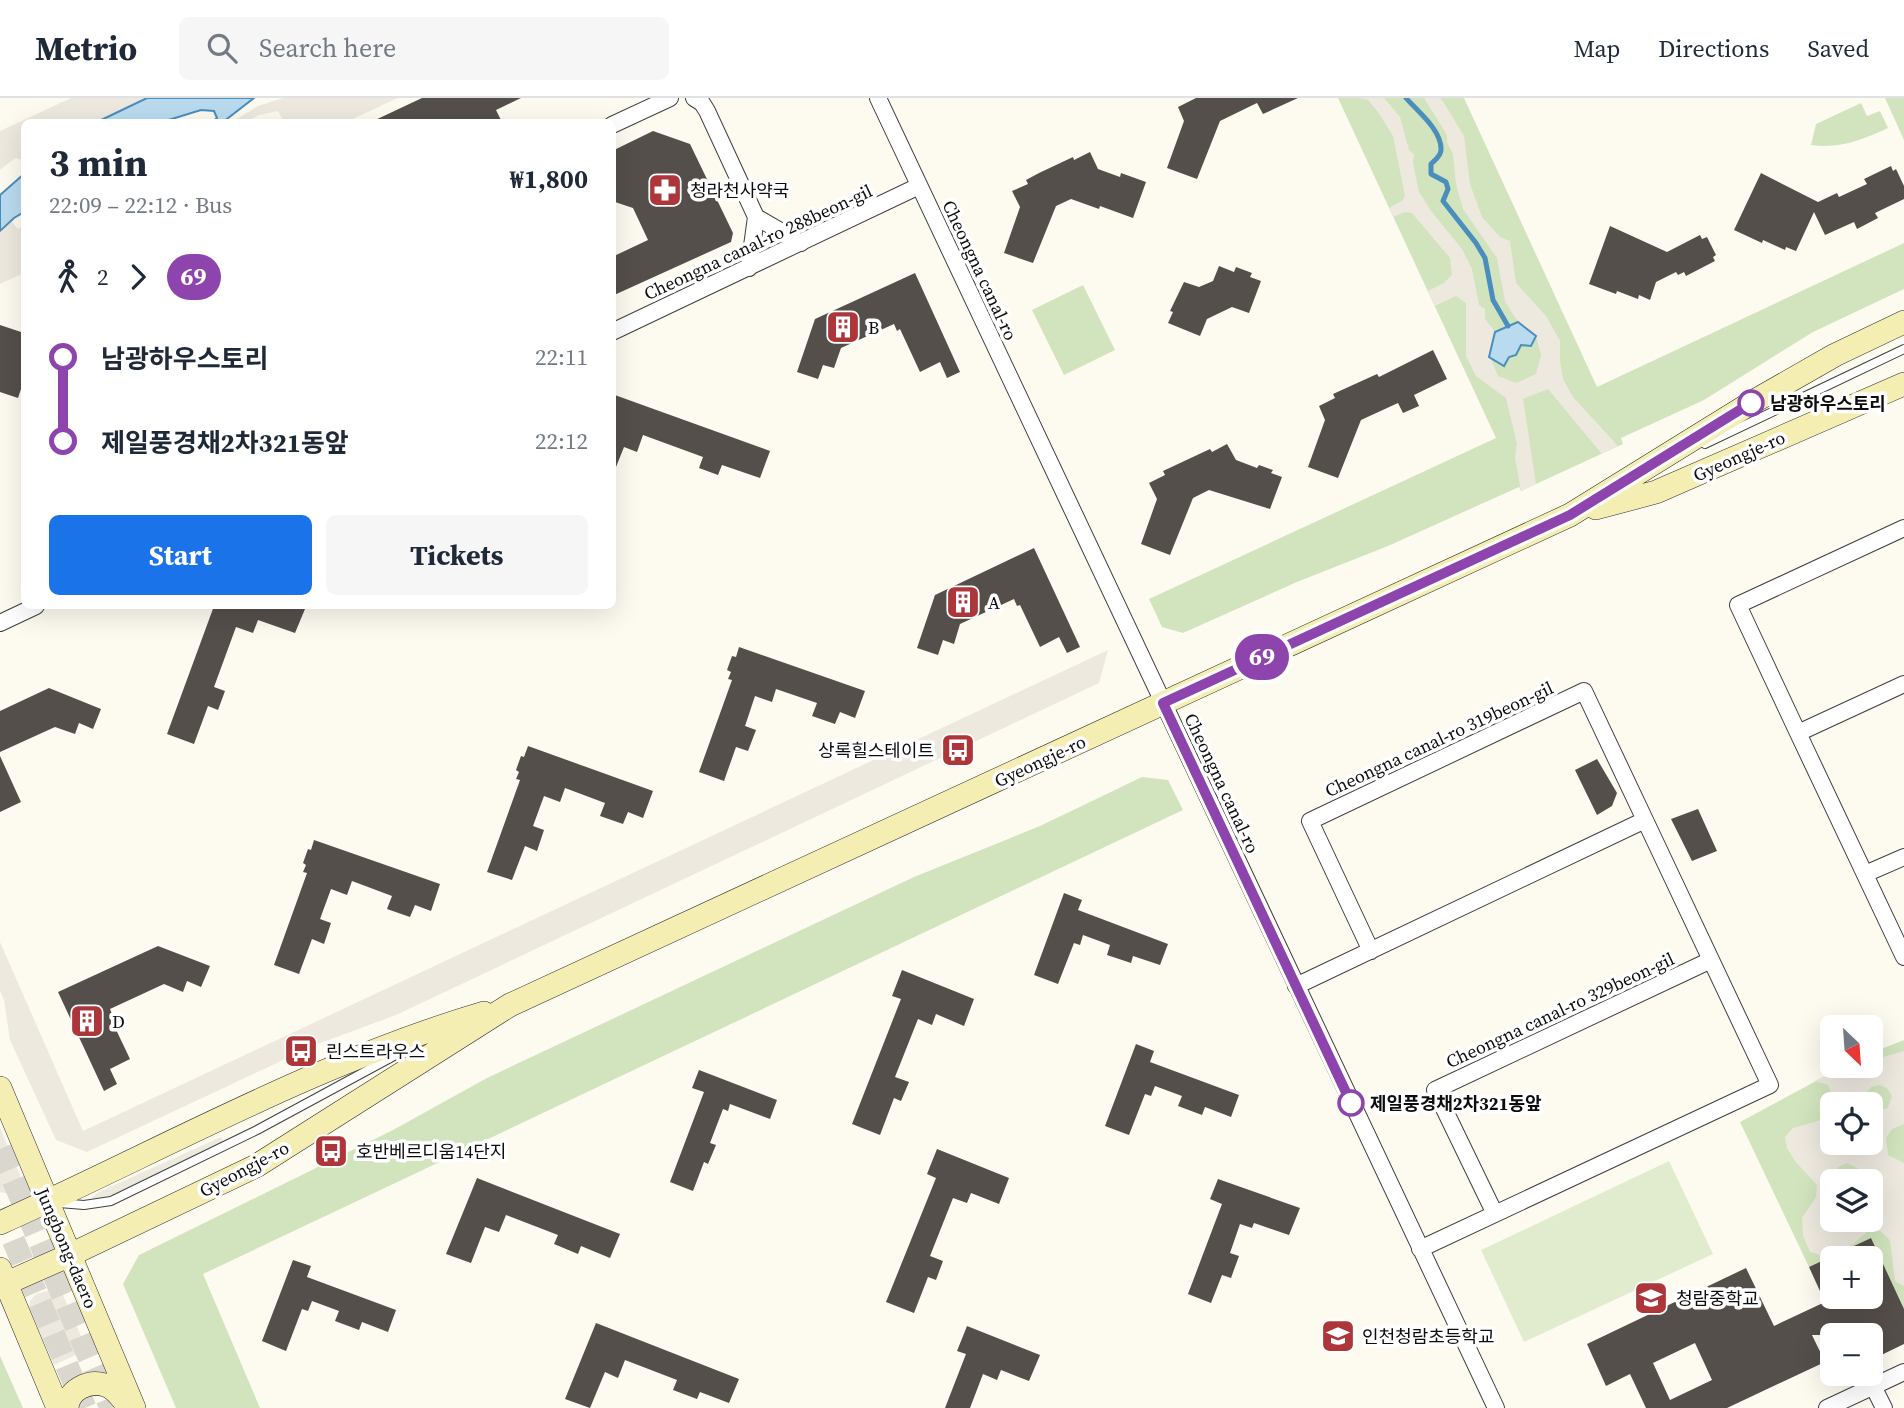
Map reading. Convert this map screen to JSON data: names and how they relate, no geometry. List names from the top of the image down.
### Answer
{
  "streets": {
    "main road": ["Gyeongje-ro", "Jungbong-daero"],
    "street": [
      "Cheongna canal-ro 288beon-gil",
      "Cheongna canal-ro",
      "Cheongna canal-ro 319beon-gil",
      "Cheongna canal-ro 329beon-gil"
    ]
  },
  "crossings": [
    ["Cheongna canal-ro 288beon-gil", "Cheongna canal-ro"],
    ["Cheongna canal-ro", "Gyeongje-ro"],
    ["Gyeongje-ro", "Jungbong-daero"],
    ["Cheongna canal-ro 319beon-gil", "Cheongna canal-ro 329beon-gil"]
  ],
  "places": {
    "pharmacy": ["청라천사약국"],
    "building": ["B", "A", "D"],
    "other": ["남광하우스토리", "제일풍경채2차321동앞"],
    "bus stop": ["상록힐스테이트", "린스트라우스", "호반베르디움14단지"],
    "school or university": ["청람중학교", "인천청람초등학교"]
  },
  "lines": ["bus line 69"],
  "north": "bottom right",
  "page": {
    "header": "Metrio",
    "search": "Search here",
    "nav": ["Map", "Directions", "Saved"],
    "on_map": "69",
    "heading": ["3 min", "22:09 – 22:12 · Bus", "₩1,800"],
    "legs": ["2", "69"],
    "list": [
      {
        "name": "남광하우스토리",
        "value": "22:11"
      },
      {
        "name": "제일풍경채2차321동앞",
        "value": "22:12"
      }
    ],
    "buttons": ["Start", "Tickets"],
    "map_buttons": ["+", "−"]
  }
}
